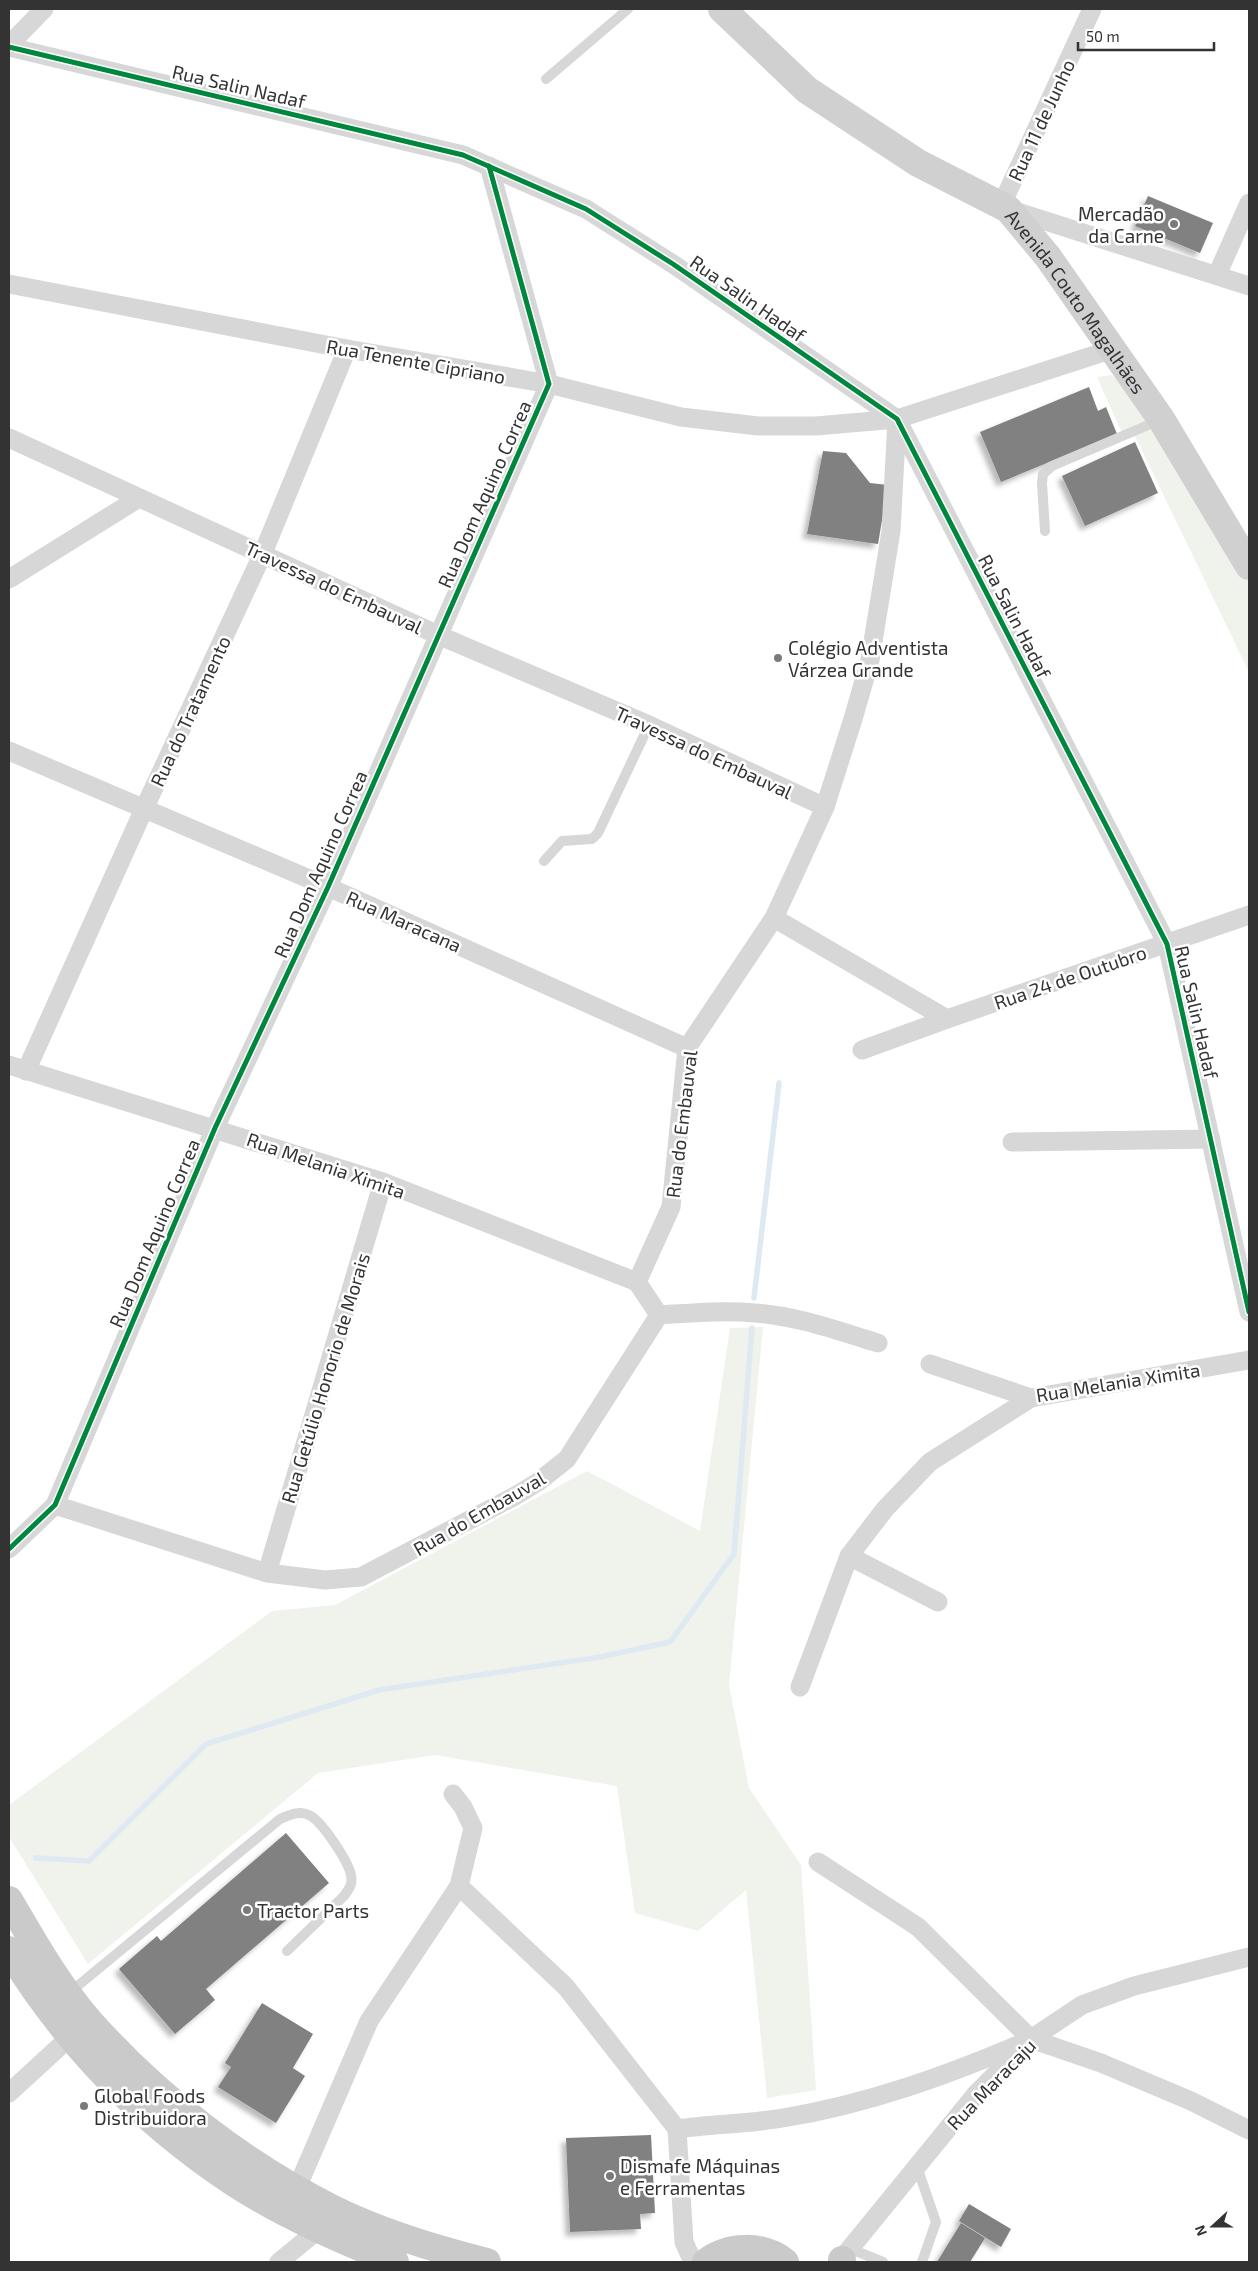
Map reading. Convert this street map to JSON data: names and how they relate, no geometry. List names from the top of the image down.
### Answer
{
  "streets": {
    "main road": ["Avenida Couto Magalhães"],
    "street": [
      "Rua Salin Nadaf",
      "Rua 11 de Junho",
      "Rua Salin Hadaf",
      "Rua Tenente Cipriano",
      "Rua Dom Aquino Correa",
      "Travessa do Embauval",
      "Rua do Tratamento",
      "Rua Maracana",
      "Rua 24 de Outubro",
      "Rua do Embauval",
      "Rua Melania Ximita",
      "Rua Getúlio Honorio de Morais",
      "Rua Maracaju"
    ]
  },
  "crossings": [
    ["Rua Salin Nadaf", "Rua Salin Hadaf"],
    ["Rua 11 de Junho", "Avenida Couto Magalhães"],
    ["Rua Salin Hadaf", "Rua Tenente Cipriano"],
    ["Rua Salin Hadaf", "Rua Dom Aquino Correa"],
    ["Rua Salin Hadaf", "Rua 24 de Outubro"],
    ["Rua Salin Hadaf", "Rua do Embauval"],
    ["Avenida Couto Magalhães", "Rua Tenente Cipriano"],
    ["Rua Tenente Cipriano", "Rua Dom Aquino Correa"],
    ["Rua Tenente Cipriano", "Rua do Tratamento"],
    ["Rua Tenente Cipriano", "Rua do Embauval"],
    ["Rua Dom Aquino Correa", "Travessa do Embauval"],
    ["Rua Dom Aquino Correa", "Rua Maracana"],
    ["Rua Dom Aquino Correa", "Rua do Embauval"],
    ["Rua Dom Aquino Correa", "Rua Melania Ximita"],
    ["Travessa do Embauval", "Rua do Tratamento"],
    ["Travessa do Embauval", "Rua do Embauval"],
    ["Rua do Tratamento", "Rua Maracana"],
    ["Rua do Tratamento", "Rua Melania Ximita"],
    ["Rua Maracana", "Rua do Embauval"],
    ["Rua do Embauval", "Rua Melania Ximita"],
    ["Rua do Embauval", "Rua Getúlio Honorio de Morais"],
    ["Rua Melania Ximita", "Rua Getúlio Honorio de Morais"]
  ],
  "places": [
    "Mercadão da Carne",
    "Colégio Adventista Várzea Grande",
    "Tractor Parts",
    "Global Foods Distribuidora",
    "Dismafe Máquinas e Ferramentas"
  ],
  "scale_bar": "50 m",
  "north": "left"
}
